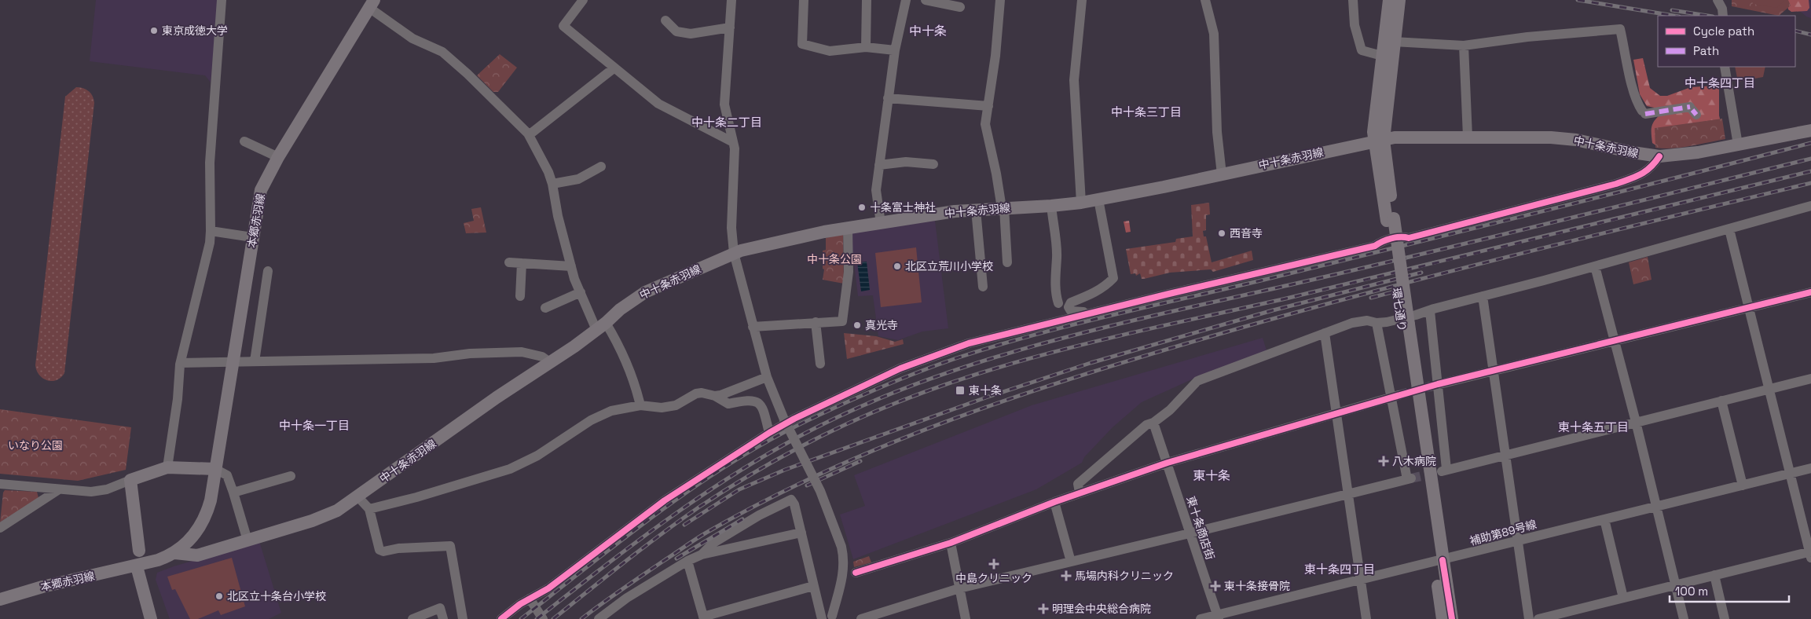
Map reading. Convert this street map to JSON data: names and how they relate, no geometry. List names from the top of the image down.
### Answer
{
  "streets": {
    "main road": ["中十条赤羽線", "本郷赤羽線", "環七通り"],
    "street": ["東十条商店街", "補助第89号線"]
  },
  "crossings": [
    ["中十条赤羽線", "本郷赤羽線"],
    ["中十条赤羽線", "環七通り"],
    ["環七通り", "補助第89号線"],
    ["東十条商店街", "補助第89号線"]
  ],
  "districts": [
    "中十条",
    "中十条四丁目",
    "中十条三丁目",
    "中十条二丁目",
    "中十条一丁目",
    "東十条五丁目",
    "東十条",
    "東十条四丁目"
  ],
  "parks": ["中十条公園", "いなり公園"],
  "places": {
    "other": [
      "東京成徳大学",
      "十条富士神社",
      "西音寺",
      "北区立荒川小学校",
      "真光寺",
      "北区立十条台小学校"
    ],
    "transit": ["東十条"],
    "health": [
      "八木病院",
      "中島クリニック",
      "馬場内科クリニック",
      "東十条接骨院",
      "明理会中央総合病院"
    ]
  },
  "legend": ["Cycle path", "Path"],
  "scale_bar": "100 m"
}
